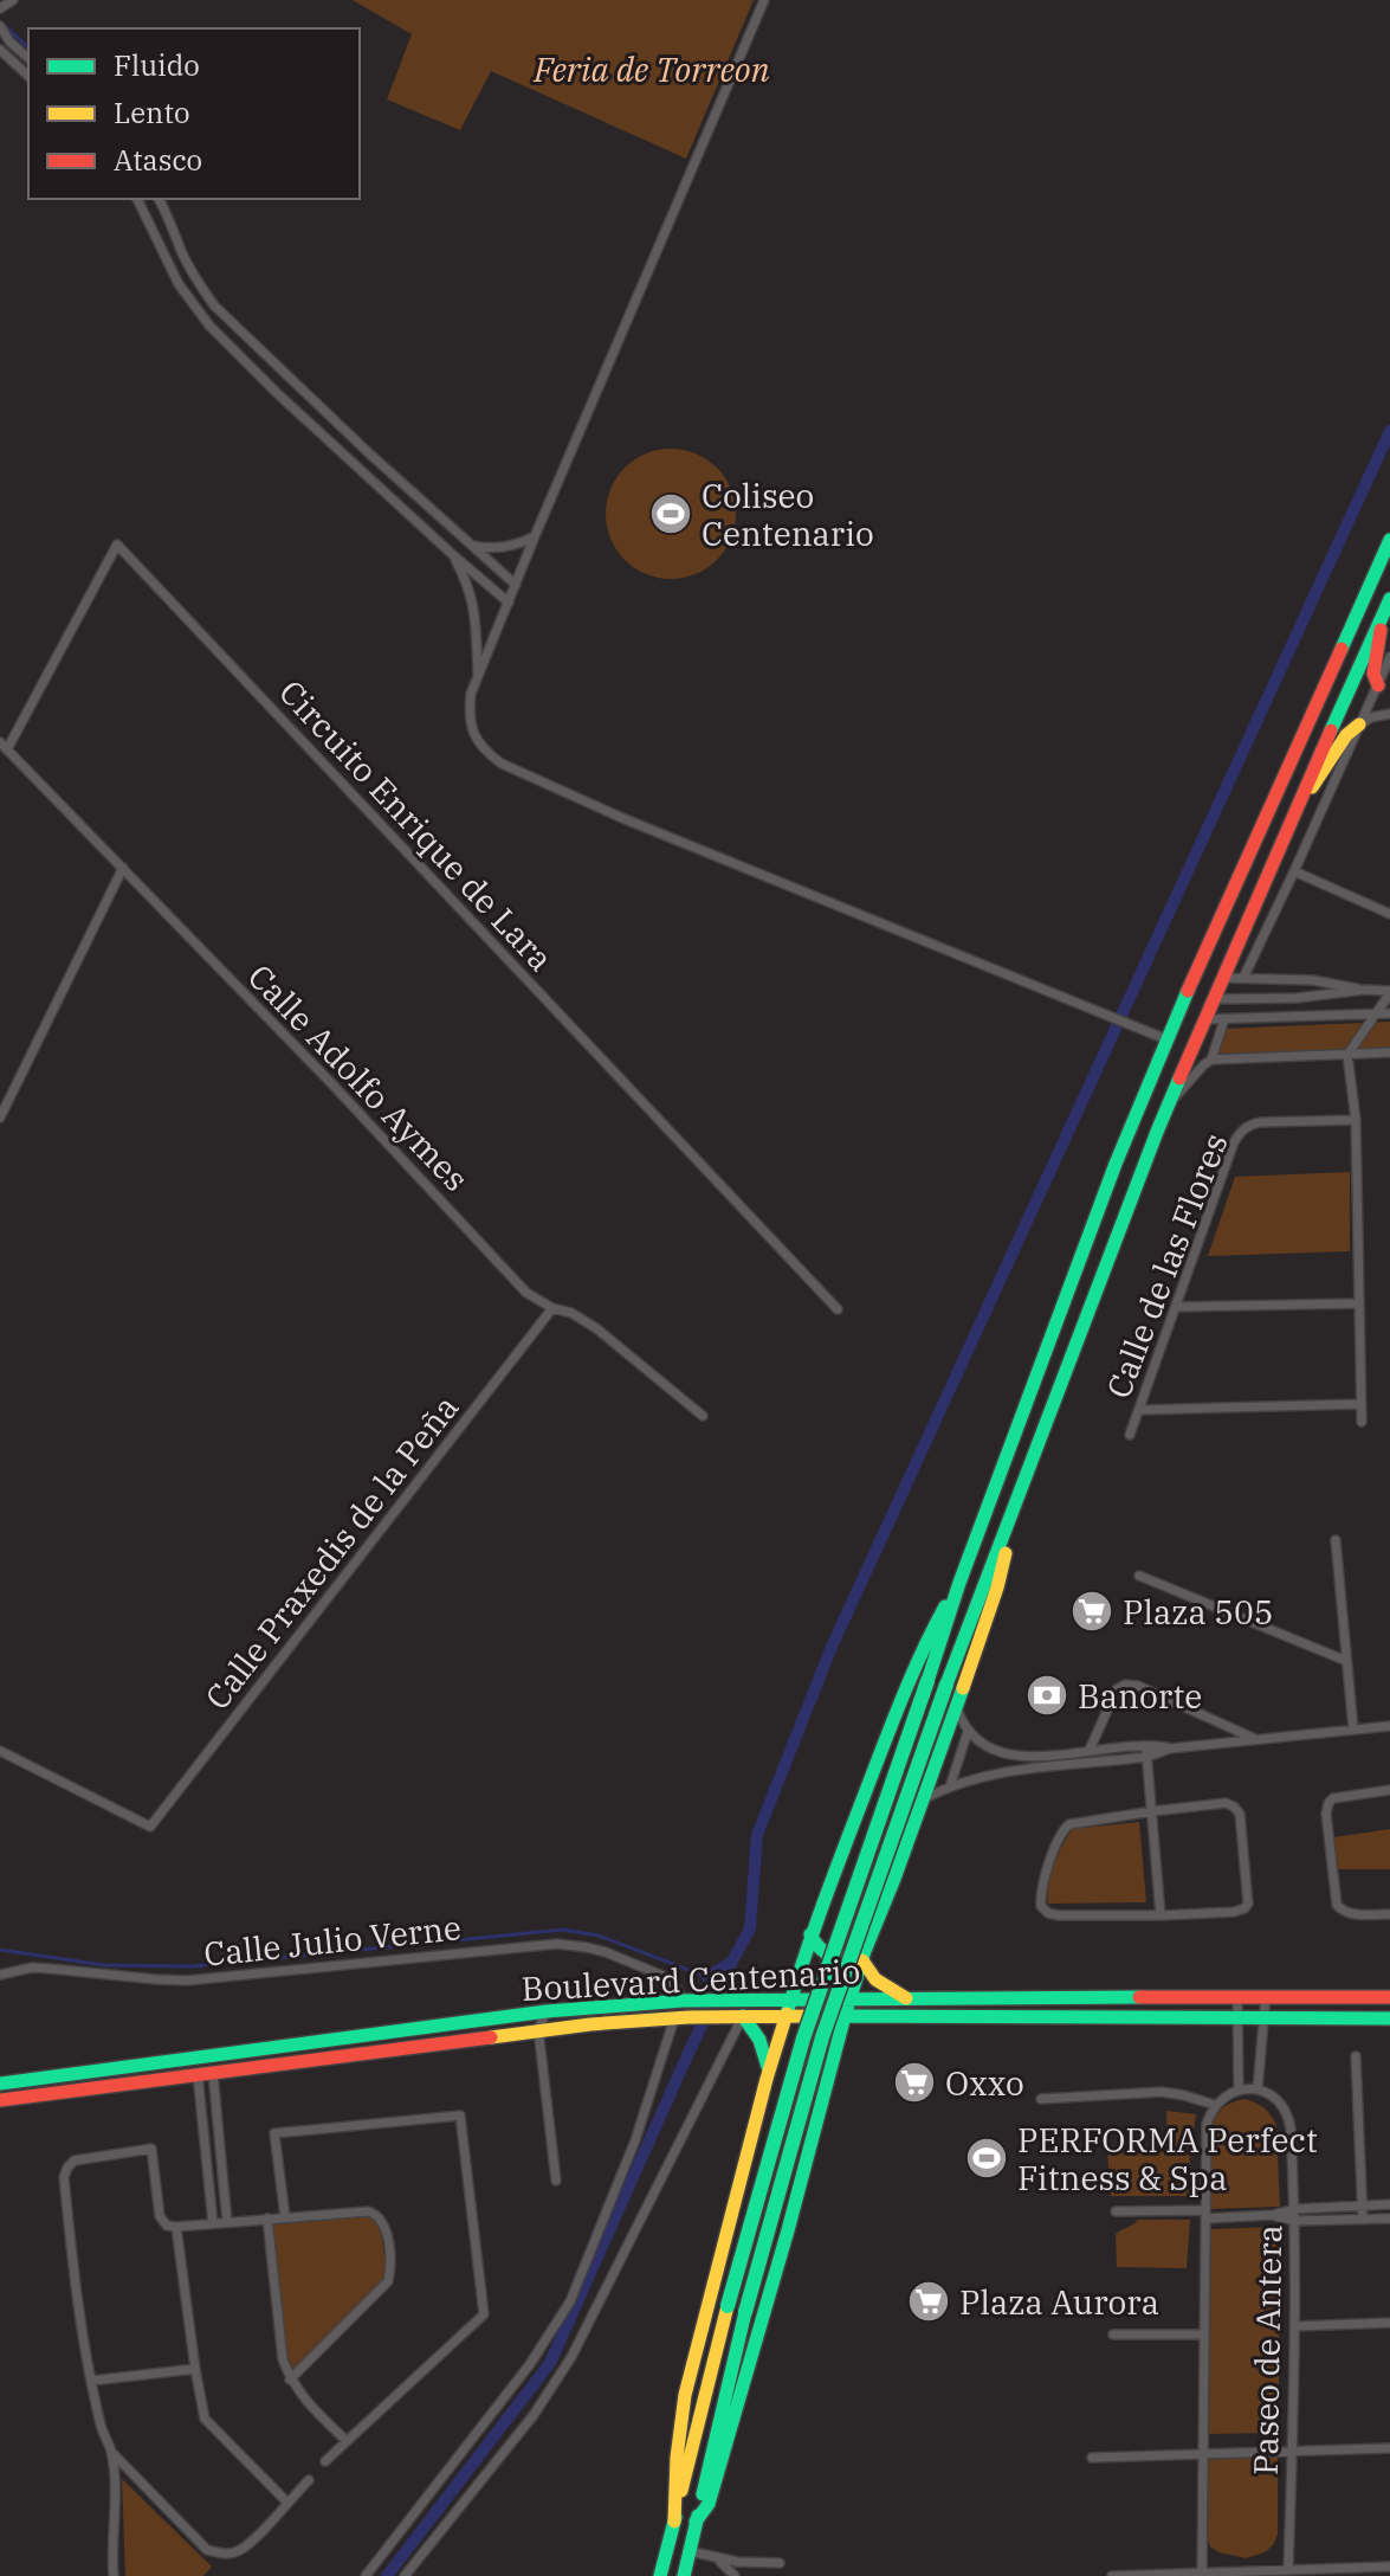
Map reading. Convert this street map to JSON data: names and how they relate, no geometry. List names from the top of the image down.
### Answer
{
  "streets": {
    "main road": ["Boulevard Centenario"],
    "street": [
      "Circuito Enrique de Lara",
      "Calle Adolfo Aymes",
      "Calle de las Flores",
      "Calle Praxedis de la Peña",
      "Calle Julio Verne",
      "Paseo de Antera"
    ]
  },
  "crossings": [
    ["Circuito Enrique de Lara", "Calle Adolfo Aymes"],
    ["Calle Adolfo Aymes", "Calle Praxedis de la Peña"],
    ["Calle Julio Verne", "Boulevard Centenario"]
  ],
  "parks": ["Feria de Torreon"],
  "places": {
    "sports": ["Coliseo Centenario", "PERFORMA Perfect Fitness & Spa"],
    "supermarket": ["Plaza 505", "Oxxo", "Plaza Aurora"],
    "bank": ["Banorte"]
  },
  "legend": ["Fluido", "Lento", "Atasco"]
}
